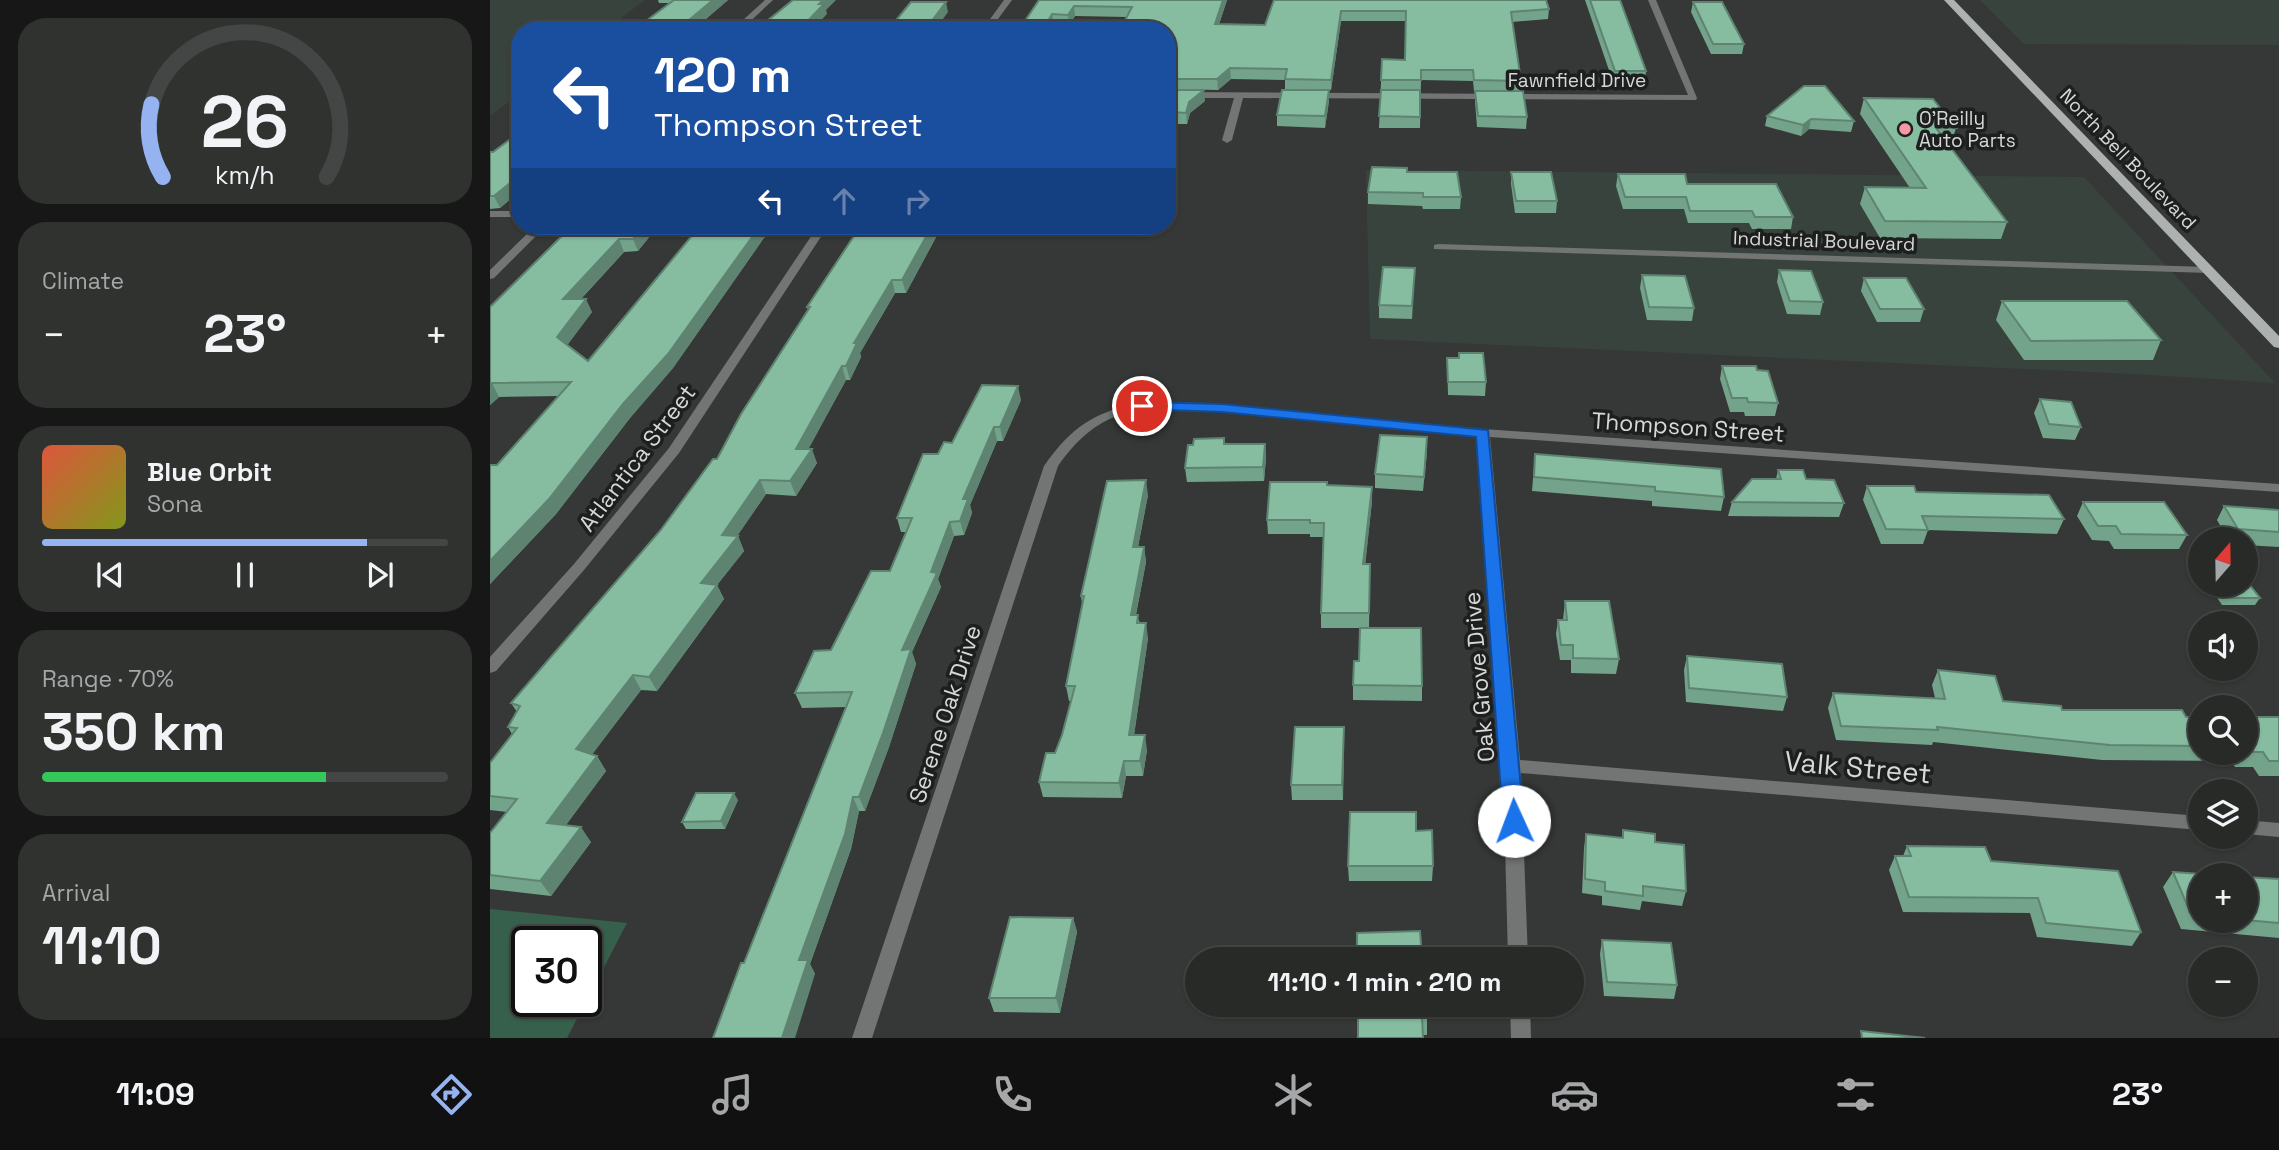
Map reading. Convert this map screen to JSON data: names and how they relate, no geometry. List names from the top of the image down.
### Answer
{
  "streets": {
    "main road": ["North Bell Boulevard"],
    "street": [
      "Fawnfield Drive",
      "Industrial Boulevard",
      "Thompson Street",
      "Atlantica Street",
      "Oak Grove Drive",
      "Serene Oak Drive",
      "Valk Street"
    ]
  },
  "crossings": [
    ["North Bell Boulevard", "Industrial Boulevard"],
    ["Thompson Street", "Oak Grove Drive"],
    ["Thompson Street", "Serene Oak Drive"],
    ["Oak Grove Drive", "Valk Street"]
  ],
  "places": ["O'Reilly Auto Parts"],
  "north": "top",
  "page": {
    "turn": ["120 m", "Thompson Street"],
    "tile": [
      "Climate",
      ["Range · 70%", "350 km"],
      ["Arrival", "11:10"]
    ],
    "heat": ["−", "23°", "+"],
    "song": ["Blue Orbit", "Sona"],
    "map_buttons": ["+", "−"],
    "limit": "30",
    "trip": "11:10 · 1 min · 210 m",
    "tabs": ["11:09", "23°"],
    "gauge": ["26", "km/h"]
  }
}
